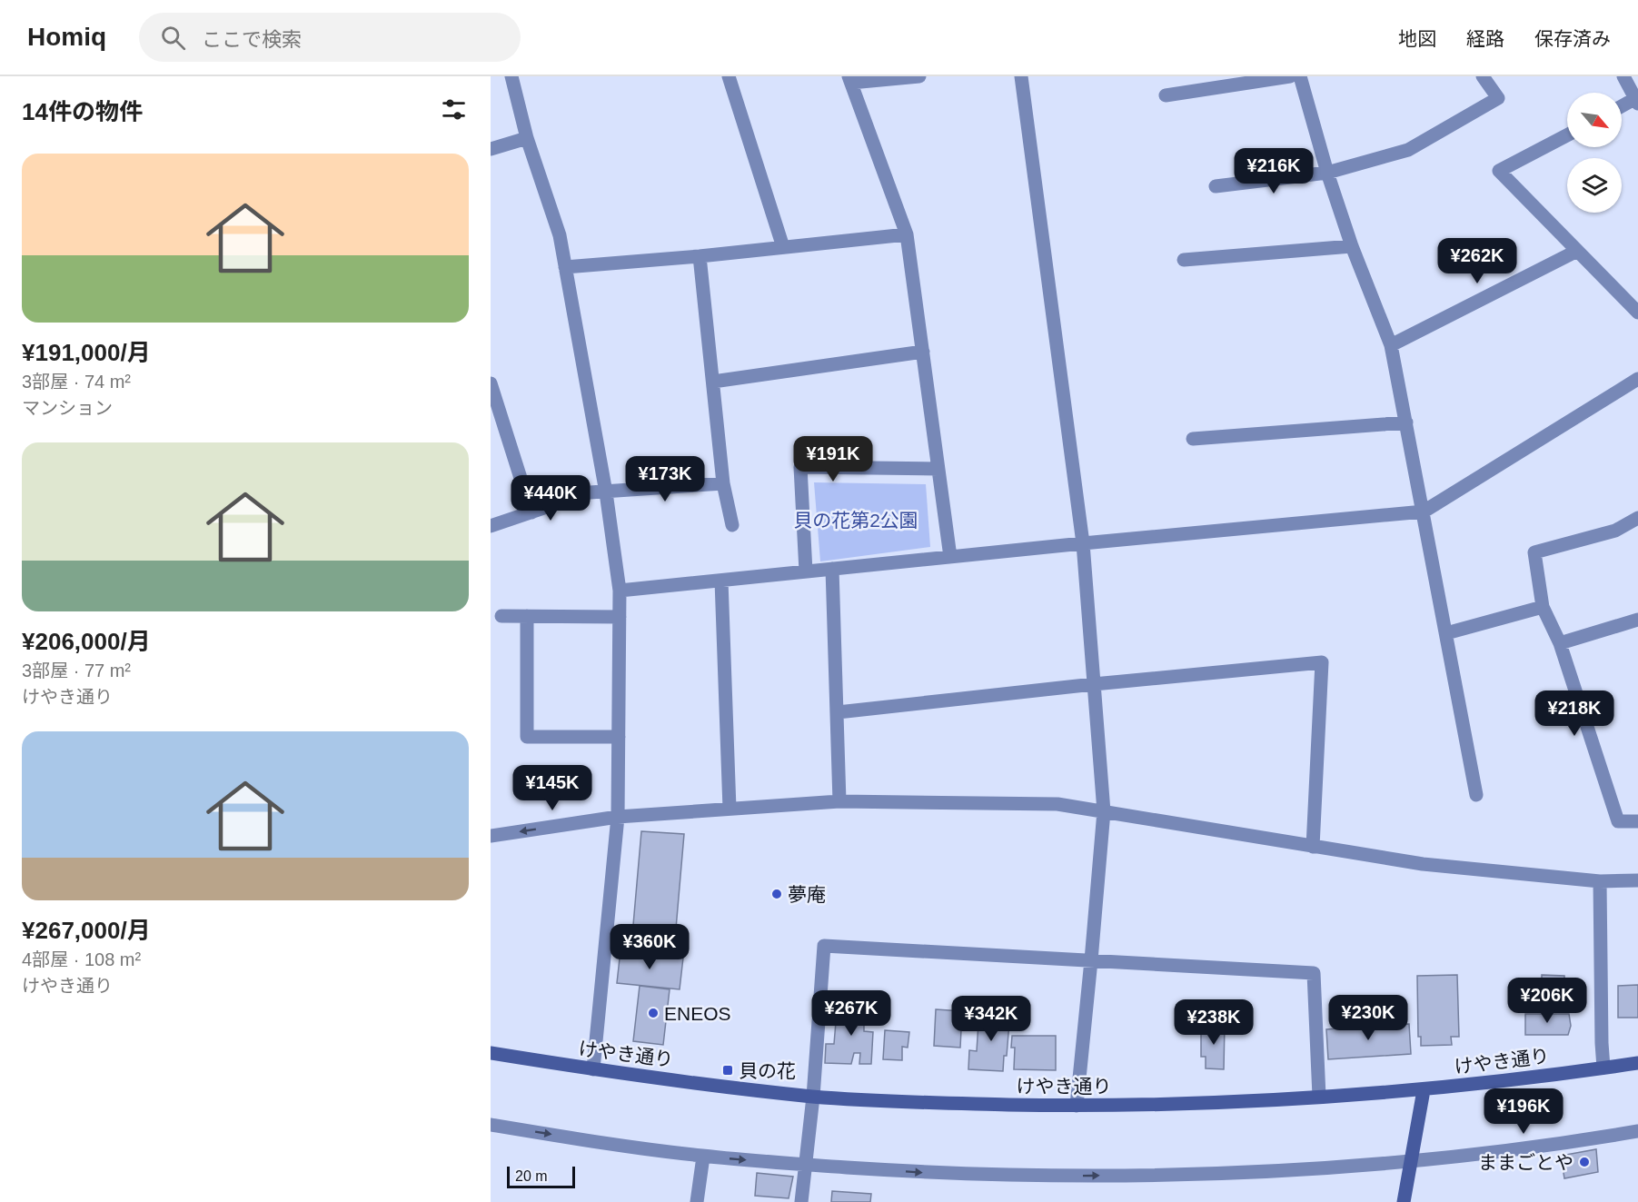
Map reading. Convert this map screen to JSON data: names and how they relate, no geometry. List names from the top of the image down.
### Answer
{
  "streets": {
    "street": ["けやき通り"]
  },
  "parks": ["貝の花第2公園"],
  "places": {
    "other": ["夢庵", "ENEOS", "ままごとや"],
    "transit": ["貝の花"]
  },
  "scale_bar": "20 m",
  "north": "bottom right",
  "page": {
    "header": "Homiq",
    "search": "ここで検索",
    "nav": ["地図", "経路", "保存済み"],
    "heading": "14件の物件",
    "list": [
      {
        "name": "¥191,000/月",
        "note": "3部屋 · 74 m² · マンション"
      },
      {
        "name": "¥206,000/月",
        "note": "3部屋 · 77 m² · けやき通り"
      },
      {
        "name": "¥267,000/月",
        "note": "4部屋 · 108 m² · けやき通り"
      }
    ],
    "price": [
      "¥216K",
      "¥262K",
      "¥191K",
      "¥173K",
      "¥440K",
      "¥218K",
      "¥145K",
      "¥360K",
      "¥206K",
      "¥267K",
      "¥230K",
      "¥342K",
      "¥238K",
      "¥196K"
    ],
    "scale": "20 m"
  }
}
